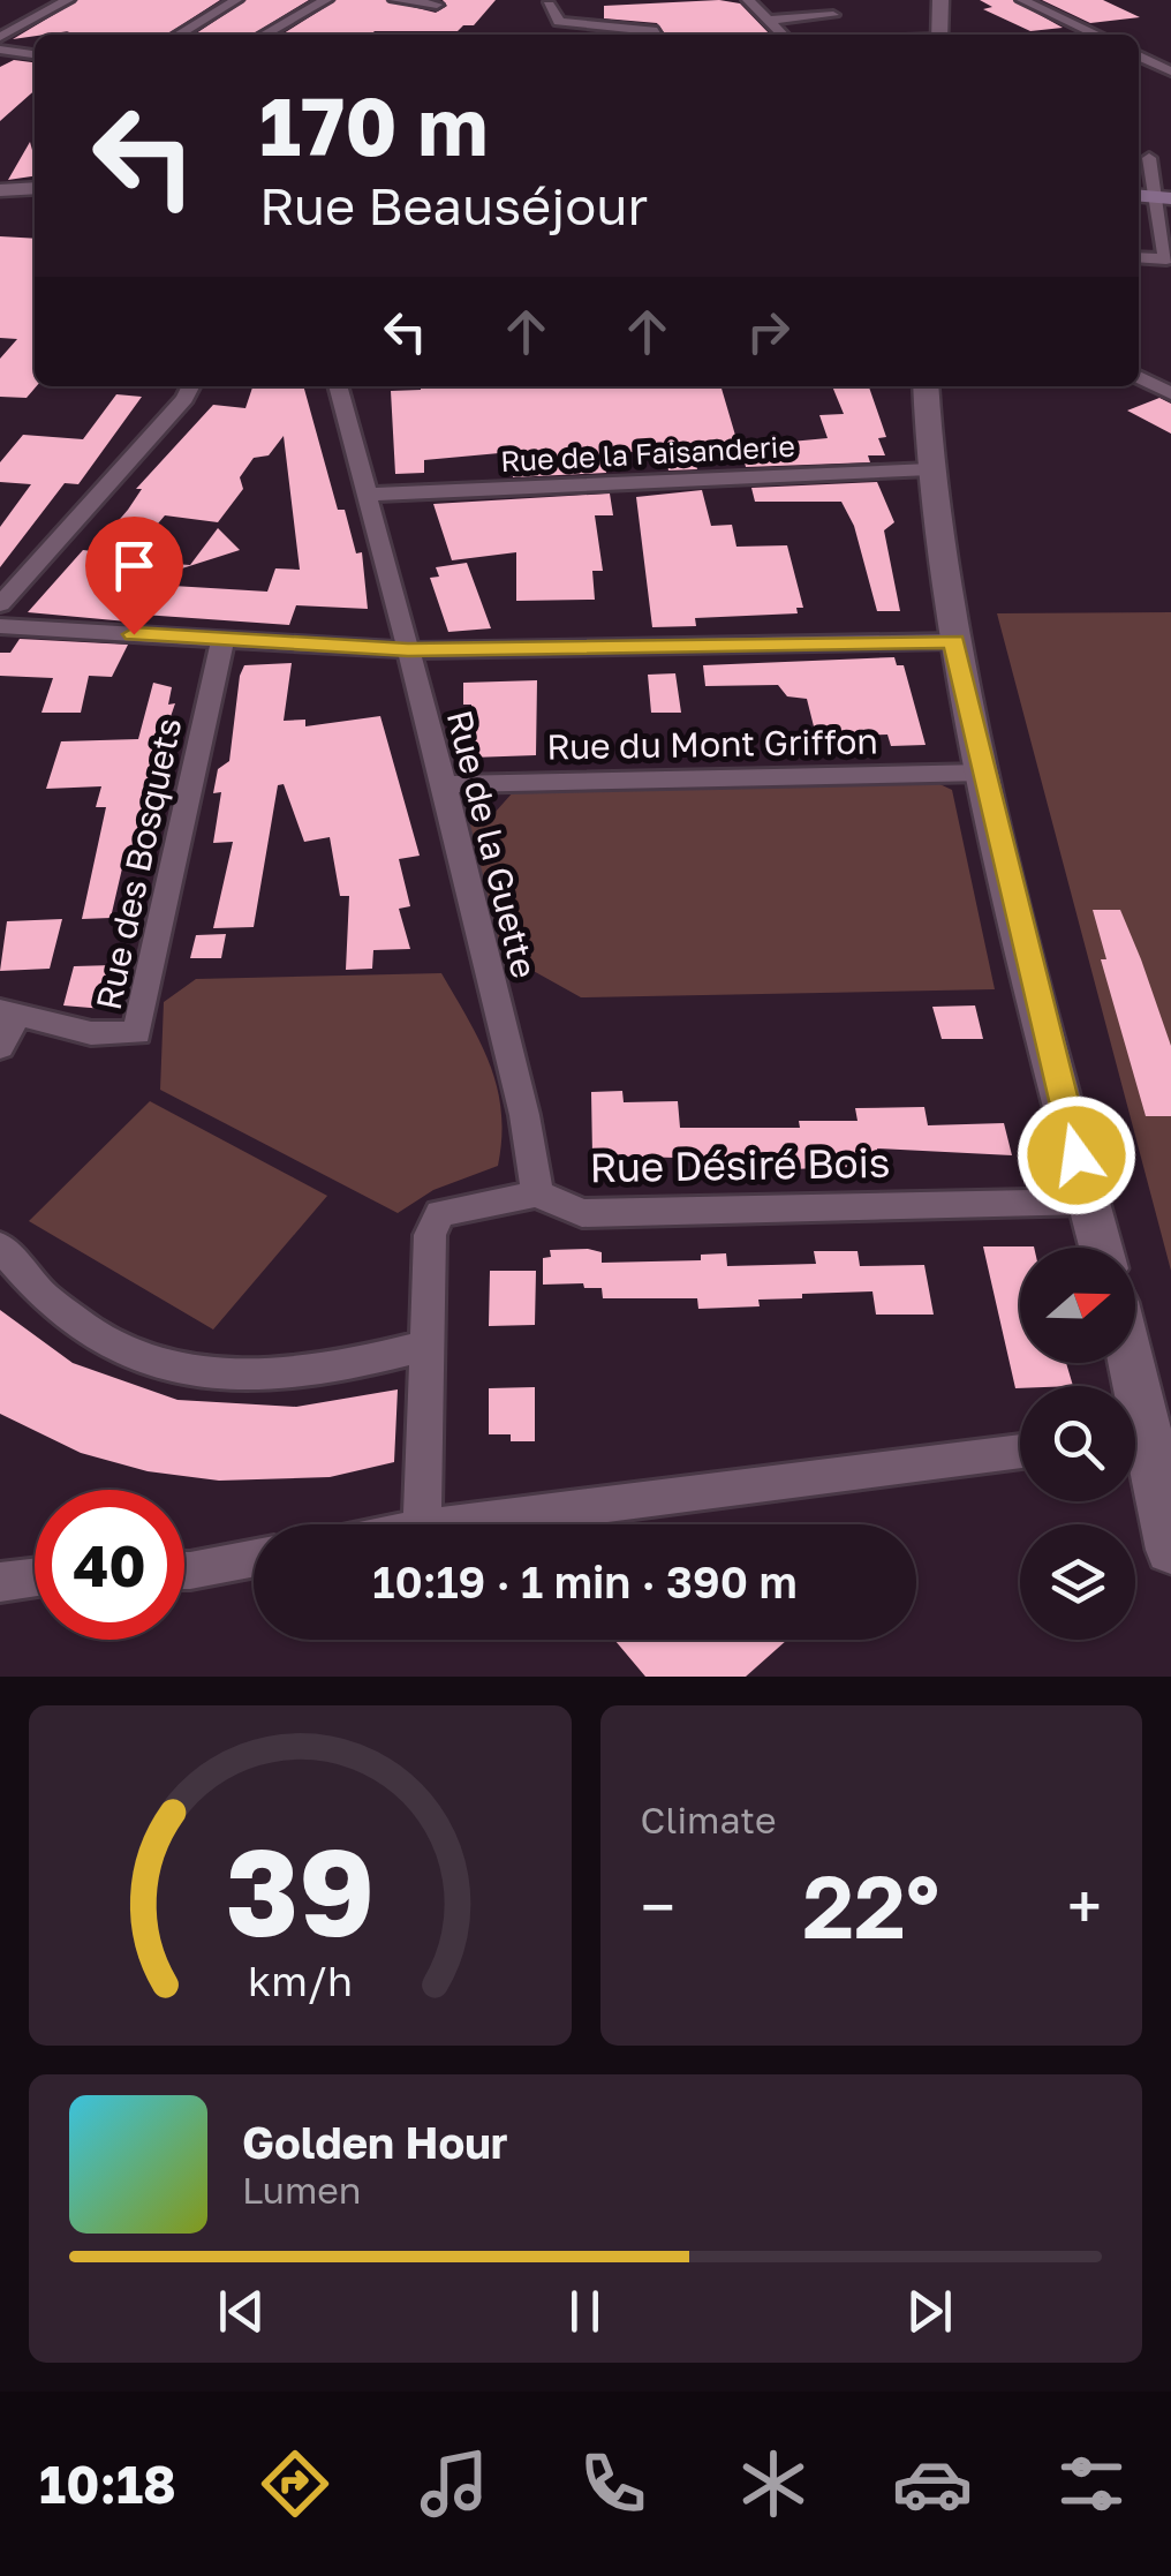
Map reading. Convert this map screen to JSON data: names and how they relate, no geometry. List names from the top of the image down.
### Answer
{
  "streets": {
    "street": [
      "Rue de la Faisanderie",
      "Rue du Mont Griffon",
      "Rue de la Guette",
      "Rue des Bosquets",
      "Rue Désiré Bois"
    ]
  },
  "crossings": [
    ["Rue de la Faisanderie", "Rue de la Guette"],
    ["Rue du Mont Griffon", "Rue de la Guette"],
    ["Rue de la Guette", "Rue Désiré Bois"]
  ],
  "north": "right",
  "page": {
    "turn": ["170 m", "Rue Beauséjour"],
    "limit": "40",
    "trip": "10:19 · 1 min · 390 m",
    "tile": "Climate",
    "heat": ["−", "22°", "+"],
    "song": ["Golden Hour", "Lumen"],
    "tabs": "10:18",
    "gauge": ["39", "km/h"]
  }
}
